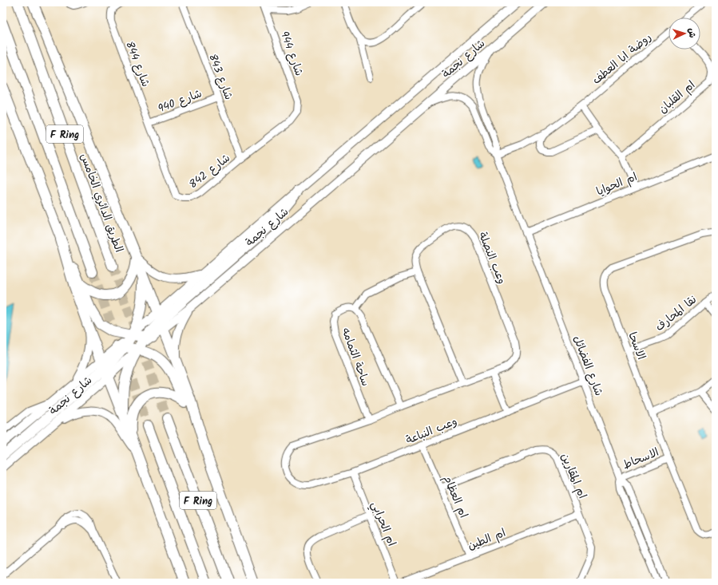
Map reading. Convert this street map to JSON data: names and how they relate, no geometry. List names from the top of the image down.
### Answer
{
  "streets": {
    "highway": ["F Ring", "الطريق الدائري الخامس"],
    "main road": ["شارع نجمة"],
    "street": [
      "شارع 944",
      "روضة ابا العطف",
      "شارع 844",
      "شارع 843",
      "ام القلبان",
      "شارع 940",
      "شارع 842",
      "ام الحوايا",
      "وعب النصلة",
      "نقا المحارف",
      "الاسحا",
      "ساحة الثمامه",
      "شارع الفضائل",
      "وعب النباعة",
      "الاسحاط",
      "ام المقارين",
      "ام العظام",
      "ام الحرابي",
      "ام الطين"
    ]
  },
  "crossings": [
    ["شارع 944", "شارع 842"],
    ["شارع نجمة", "شارع الفضائل"],
    ["شارع 844", "شارع 940"],
    ["شارع 844", "شارع 842"],
    ["شارع 843", "شارع 940"],
    ["شارع 843", "شارع 842"],
    ["شارع 940", "شارع 842"],
    ["ام الحوايا", "شارع الفضائل"],
    ["وعب النصلة", "ساحة الثمامه"],
    ["وعب النصلة", "وعب النباعة"],
    ["نقا المحارف", "الاسحا"],
    ["الاسحا", "الاسحاط"],
    ["شارع الفضائل", "وعب النباعة"],
    ["شارع الفضائل", "الاسحاط"],
    ["وعب النباعة", "ام العظام"],
    ["وعب النباعة", "ام الحرابي"],
    ["ام المقارين", "ام العظام"],
    ["ام المقارين", "ام الطين"],
    ["ام العظام", "ام الطين"]
  ],
  "north": "right"
}
